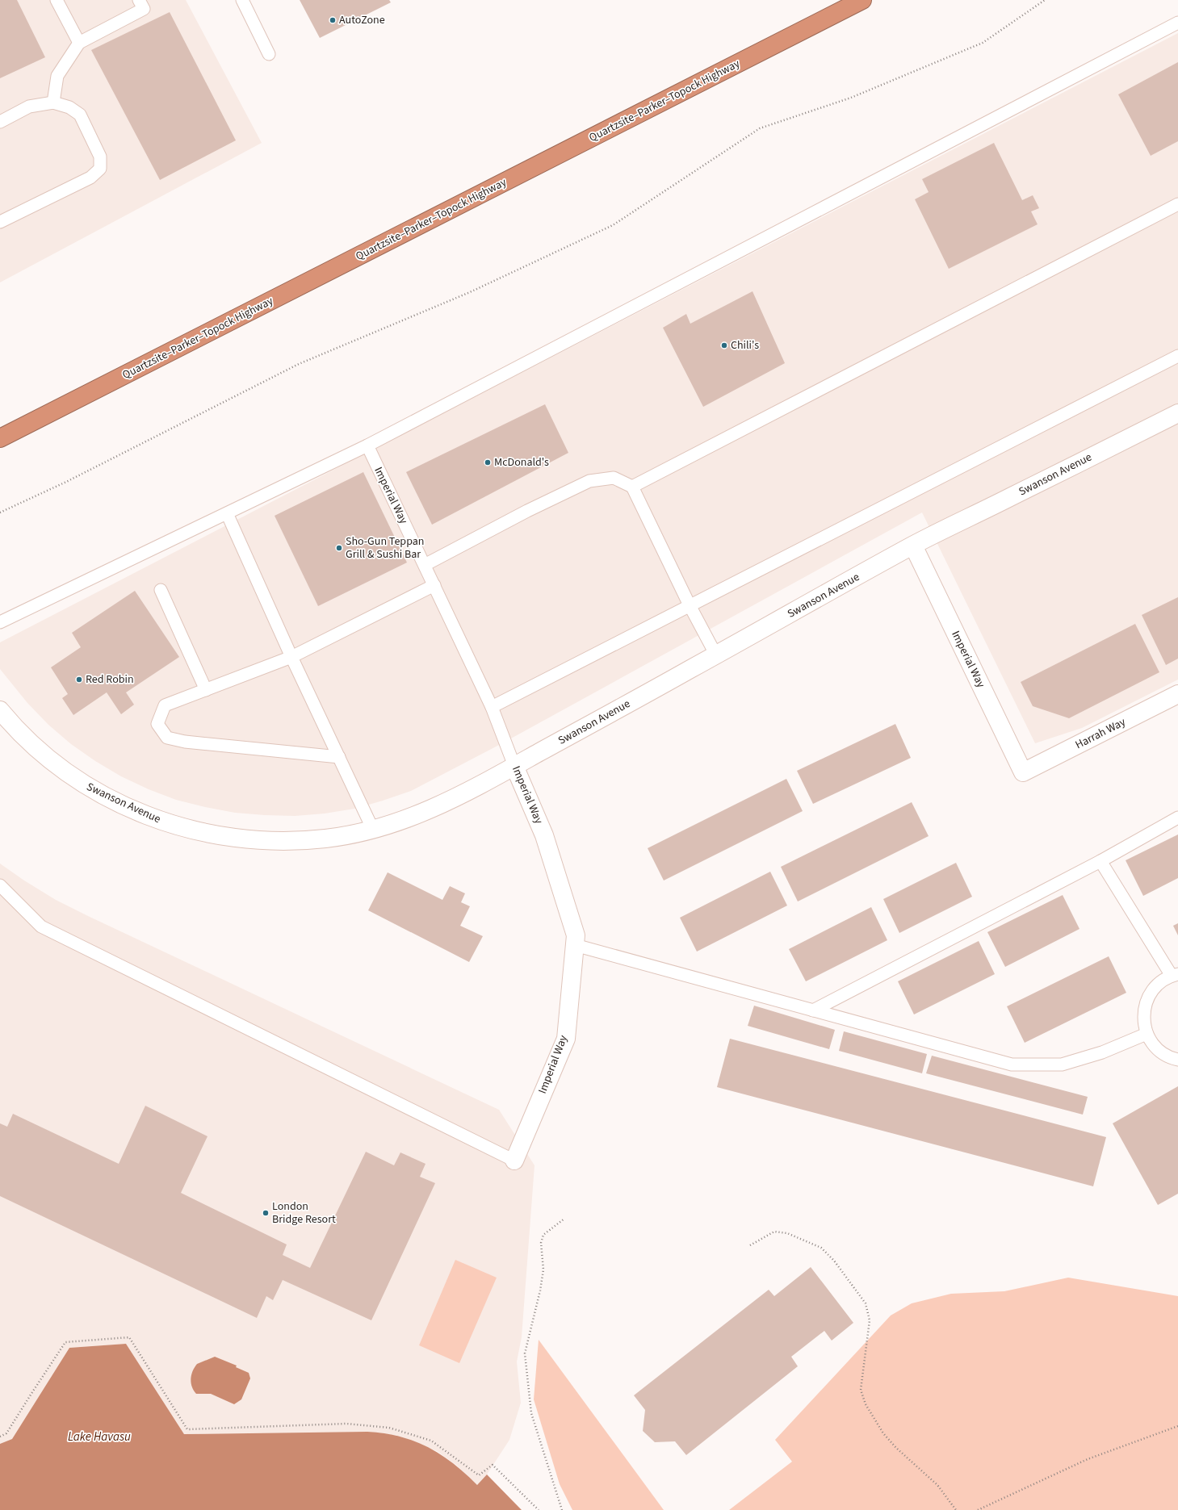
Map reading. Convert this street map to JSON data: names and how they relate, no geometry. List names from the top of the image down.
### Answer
{
  "streets": {
    "highway": ["Quartzsite–Parker–Topock Highway"],
    "street": ["Swanson Avenue", "Imperial Way", "Harrah Way"]
  },
  "crossings": [
    ["Swanson Avenue", "Imperial Way"],
    ["Imperial Way", "Harrah Way"]
  ],
  "water": ["Lake Havasu"],
  "places": [
    "AutoZone",
    "Chili's",
    "McDonald's",
    "Sho-Gun Teppan Grill & Sushi Bar",
    "Red Robin",
    "London Bridge Resort"
  ]
}
